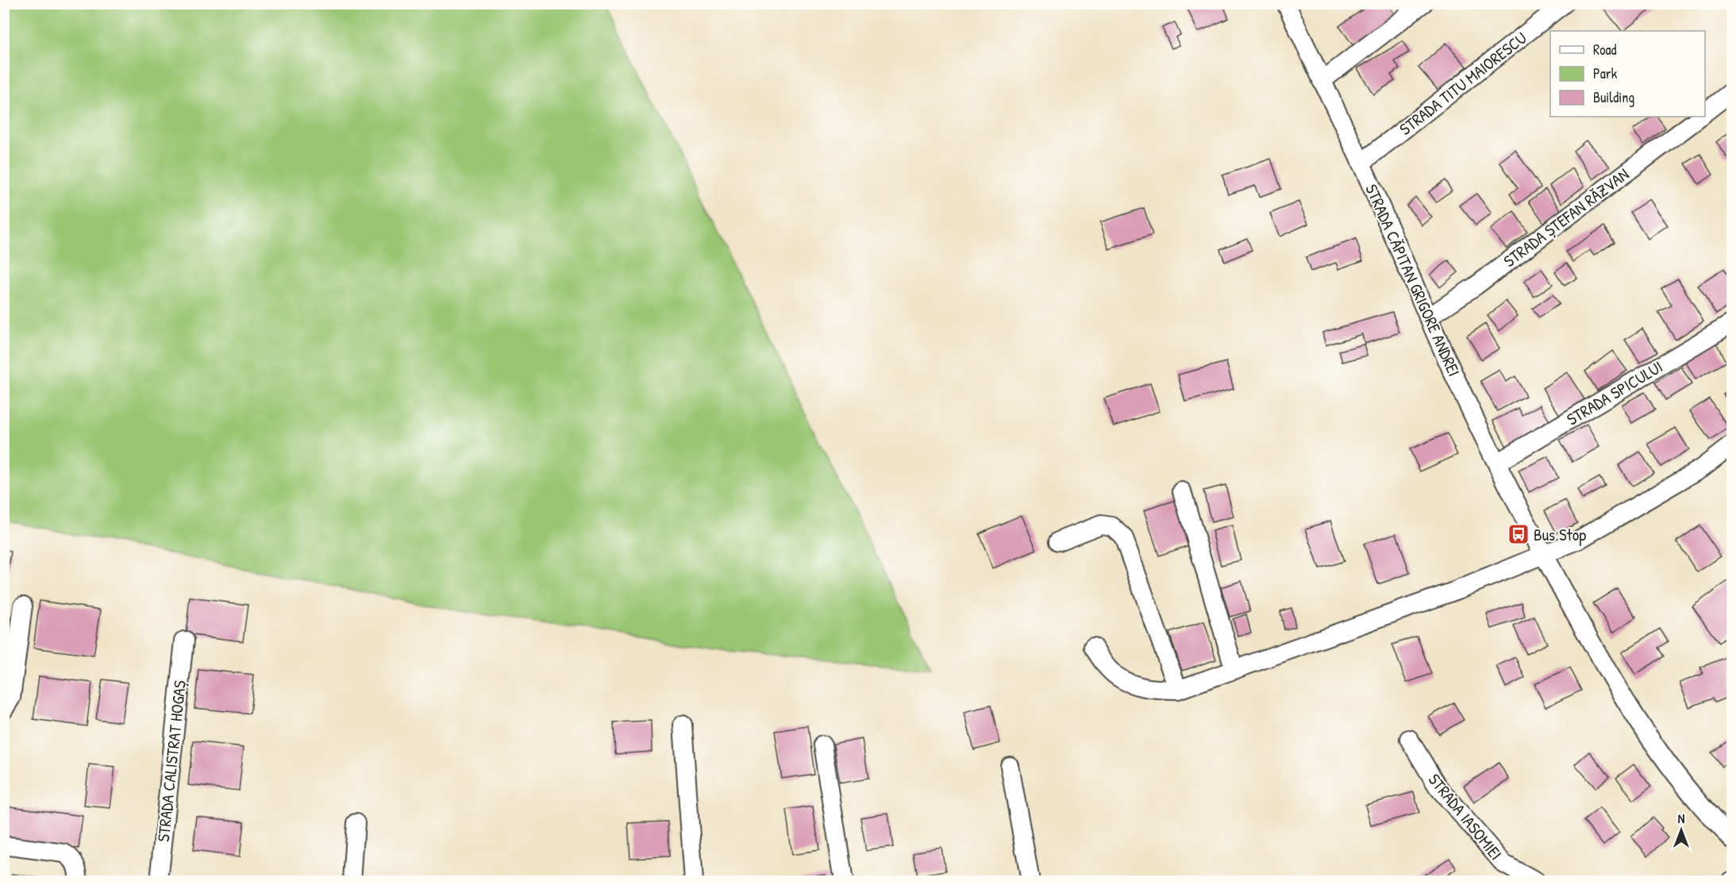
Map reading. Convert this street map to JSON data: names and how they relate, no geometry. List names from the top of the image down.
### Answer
{
  "streets": {
    "street": [
      "STRADA TITU MAIORESCU",
      "STRADA ȘTEFAN RĂZVAN",
      "STRADA CĂPITAN GRIGORE ANDREI",
      "STRADA SPICULUI",
      "STRADA CALISTRAT HOGAȘ",
      "STRADA IASOMIEI"
    ]
  },
  "crossings": [
    ["STRADA TITU MAIORESCU", "STRADA CĂPITAN GRIGORE ANDREI"],
    ["STRADA ȘTEFAN RĂZVAN", "STRADA CĂPITAN GRIGORE ANDREI"],
    ["STRADA CĂPITAN GRIGORE ANDREI", "STRADA SPICULUI"]
  ],
  "places": {
    "bus stop": ["Bus Stop"]
  },
  "legend": ["Road", "Park", "Building"],
  "north": "top"
}
